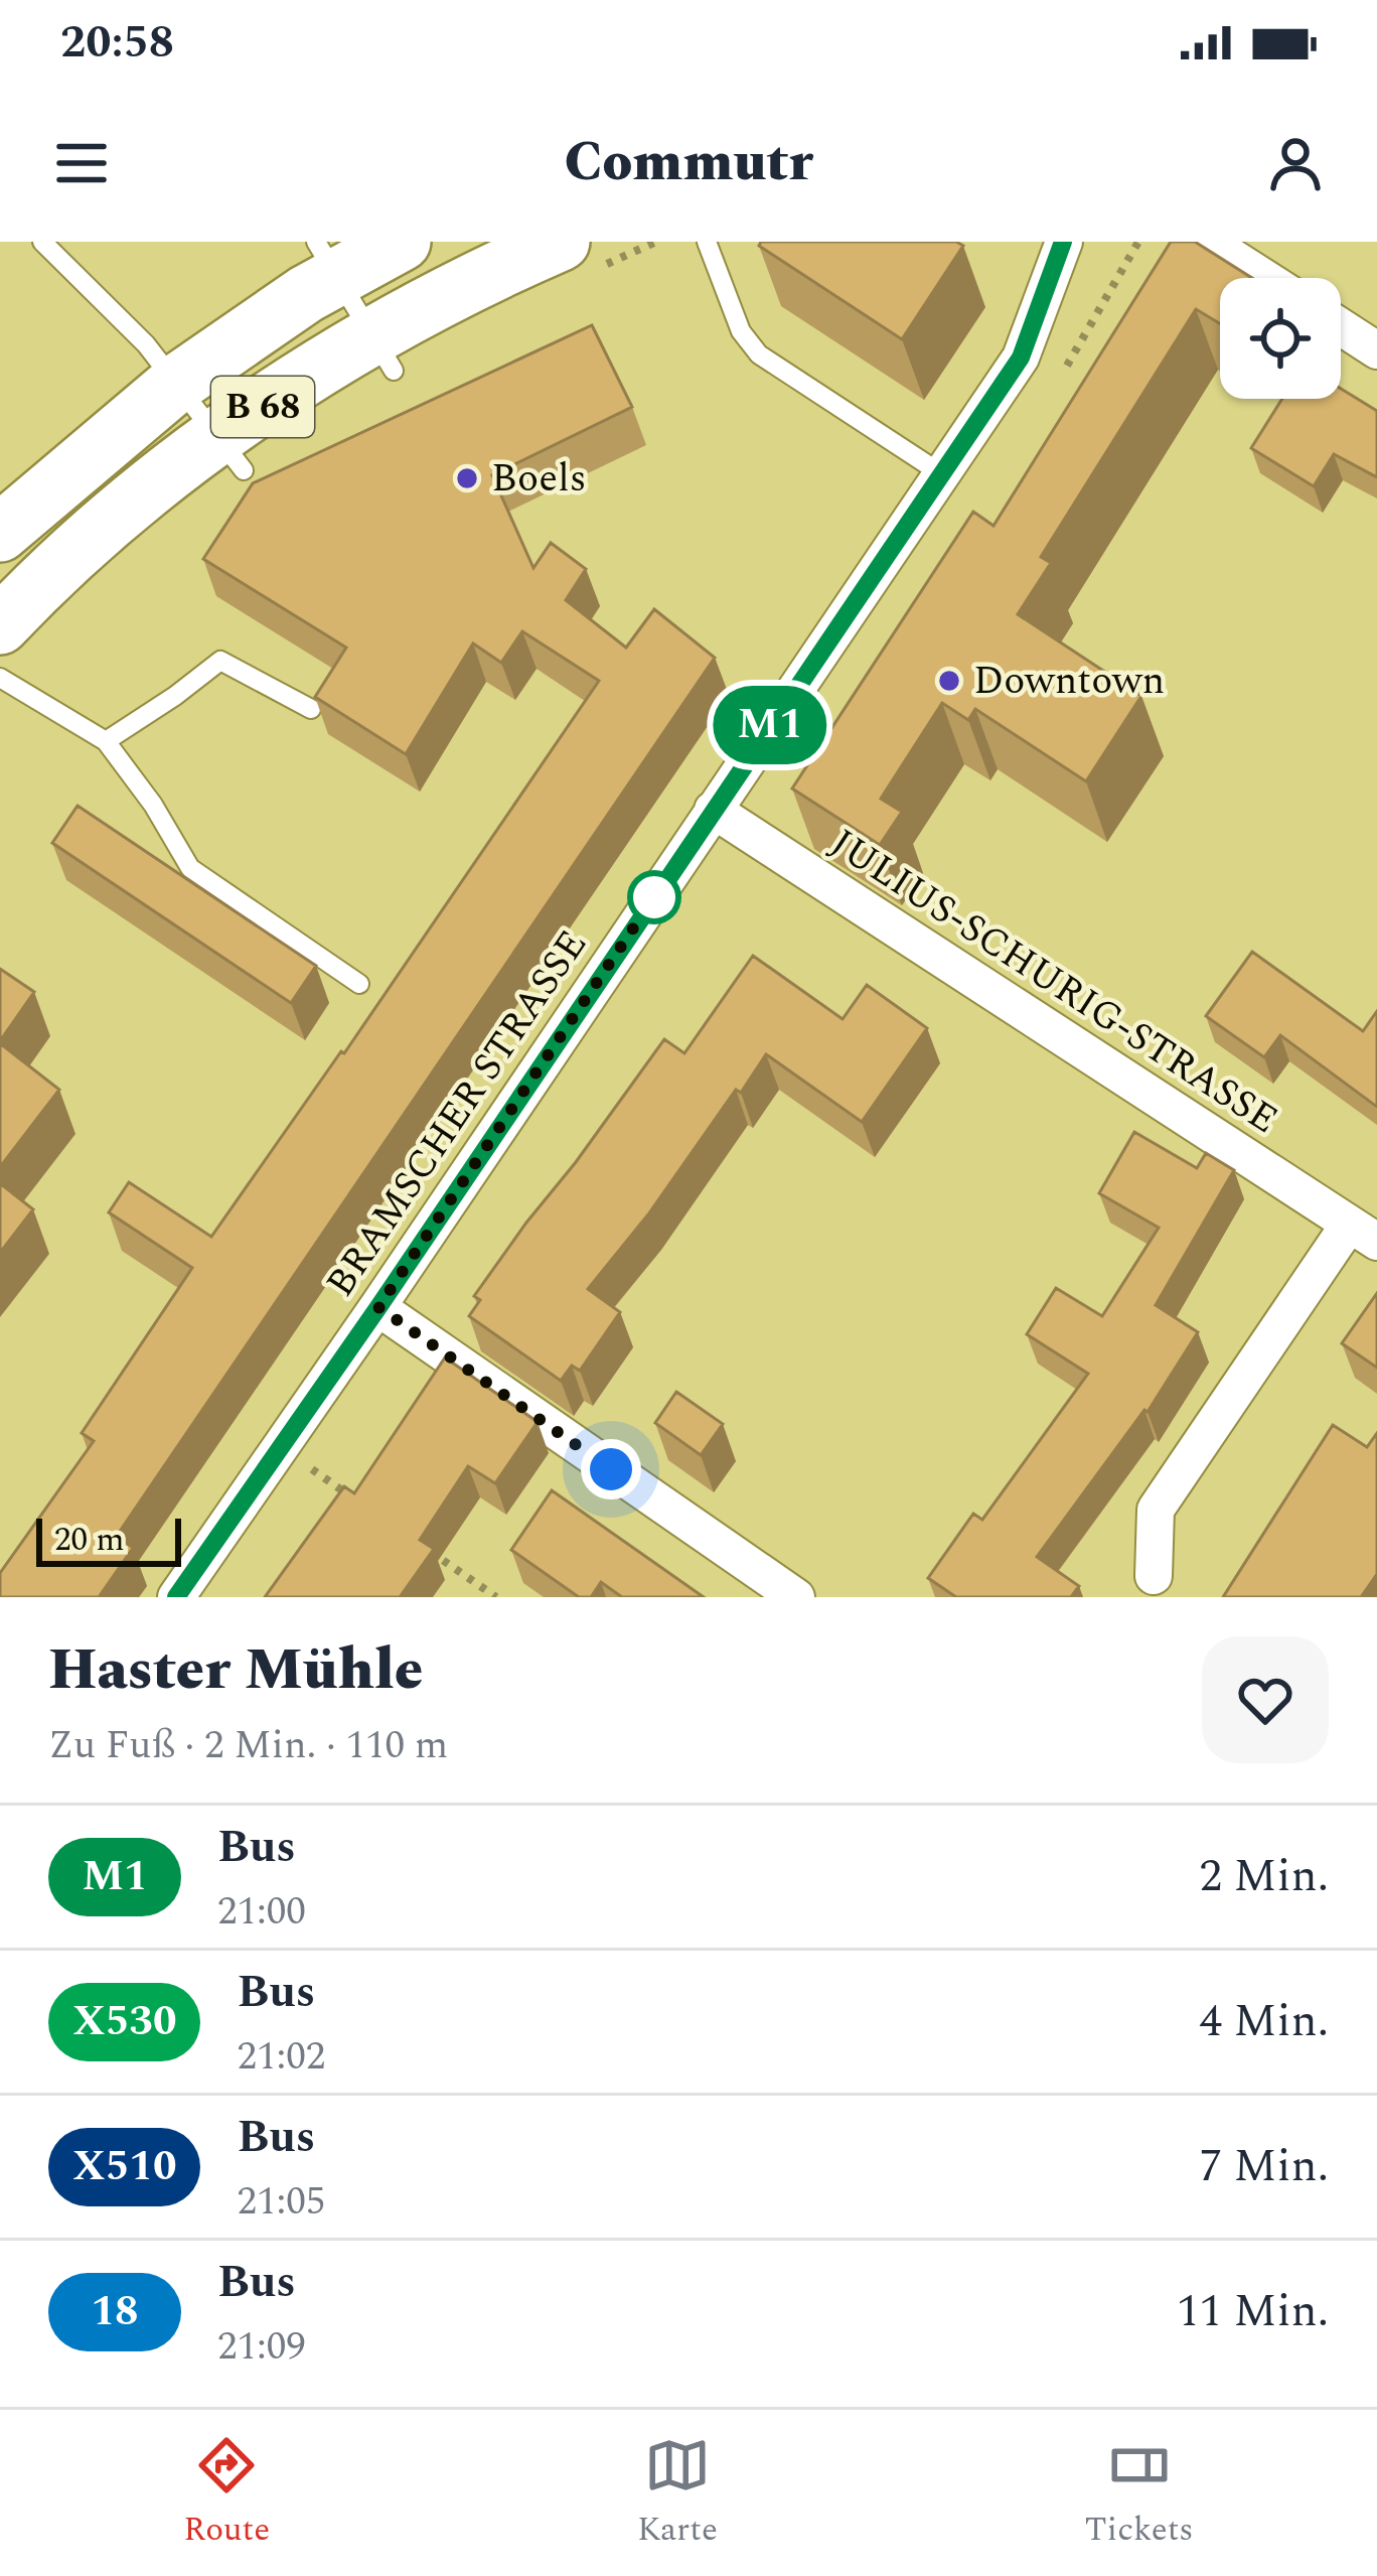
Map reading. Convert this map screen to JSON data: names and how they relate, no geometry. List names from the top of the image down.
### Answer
{
  "streets": {
    "main road": ["B 68"],
    "street": ["JULIUS-SCHURIG-STRASSE", "BRAMSCHER STRASSE"]
  },
  "crossings": [
    ["JULIUS-SCHURIG-STRASSE", "BRAMSCHER STRASSE"]
  ],
  "places": ["Boels", "Downtown"],
  "lines": ["bus line M1"],
  "scale_bar": "20 m",
  "page": {
    "status": "20:58",
    "header": "Commutr",
    "on_map": "M1",
    "scale": "20 m",
    "heading": ["Haster Mühle", "Zu Fuß · 2 Min. · 110 m"],
    "list": [
      {
        "mark": "M1",
        "name": "Bus",
        "note": "21:00",
        "value": "2 Min."
      },
      {
        "mark": "X530",
        "name": "Bus",
        "note": "21:02",
        "value": "4 Min."
      },
      {
        "mark": "X510",
        "name": "Bus",
        "note": "21:05",
        "value": "7 Min."
      },
      {
        "mark": "18",
        "name": "Bus",
        "note": "21:09",
        "value": "11 Min."
      }
    ],
    "tabs": ["Route", "Karte", "Tickets"]
  }
}
